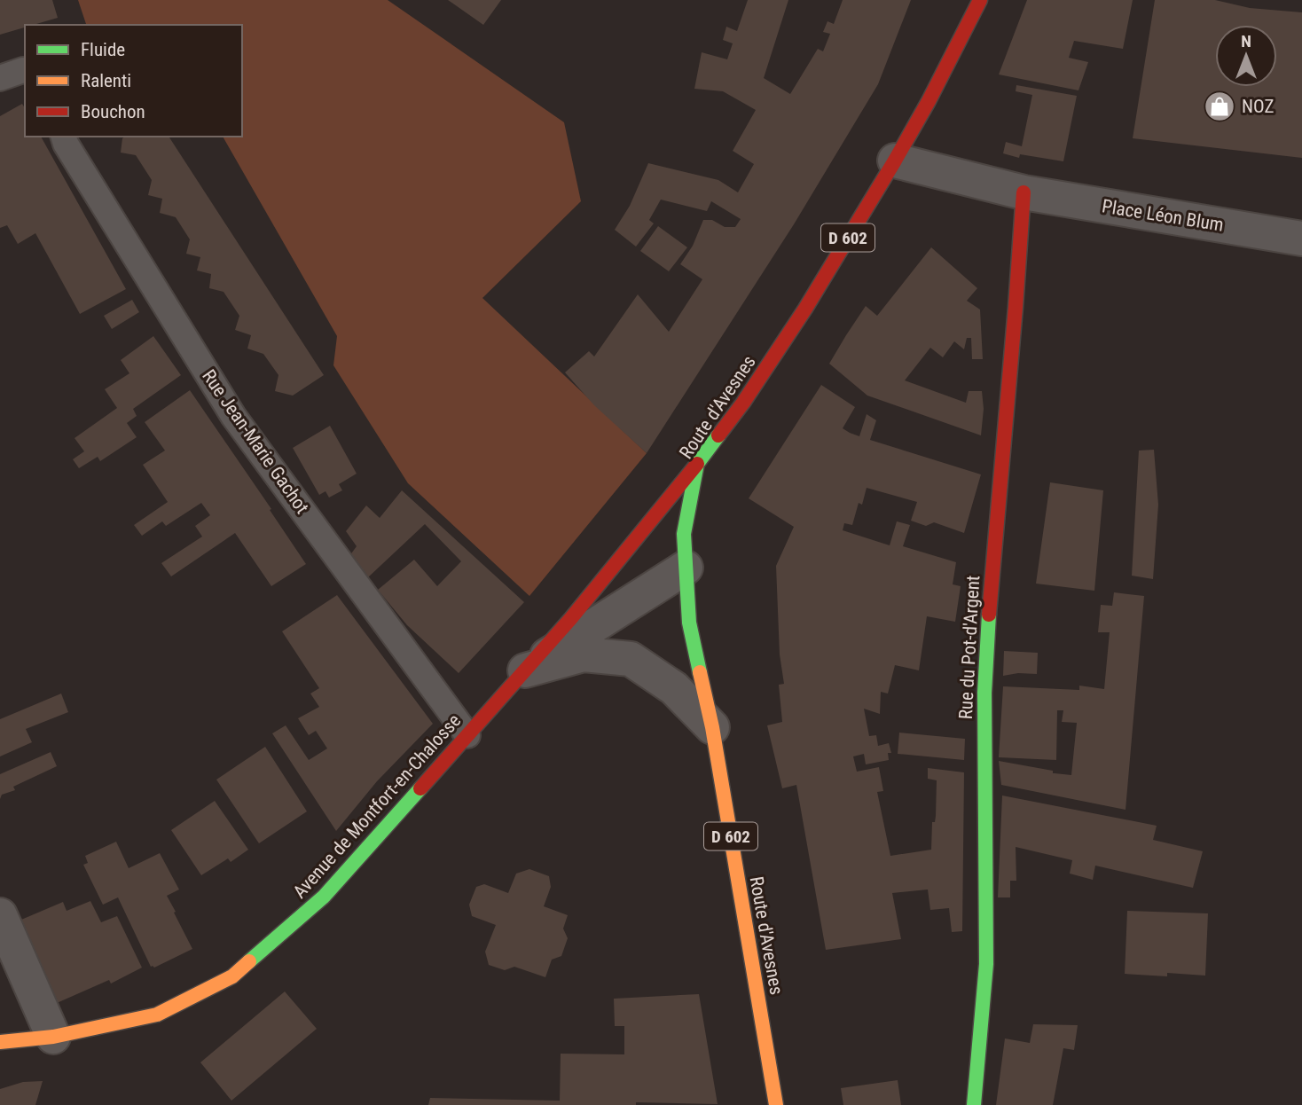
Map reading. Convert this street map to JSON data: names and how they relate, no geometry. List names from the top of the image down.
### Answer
{
  "streets": {
    "street": [
      "Place Léon Blum",
      "D 602",
      "Route d'Avesnes",
      "Rue du Pot-d'Argent",
      "Avenue de Montfort-en-Chalosse"
    ],
    "lane": ["Rue Jean-Marie Gachot"]
  },
  "crossings": [
    ["Place Léon Blum", "Route d'Avesnes"],
    ["Place Léon Blum", "Rue du Pot-d'Argent"],
    ["Route d'Avesnes", "Avenue de Montfort-en-Chalosse"],
    ["Rue Jean-Marie Gachot", "Avenue de Montfort-en-Chalosse"]
  ],
  "places": {
    "shop": ["NOZ"]
  },
  "legend": ["Fluide", "Ralenti", "Bouchon"],
  "north": "top"
}
